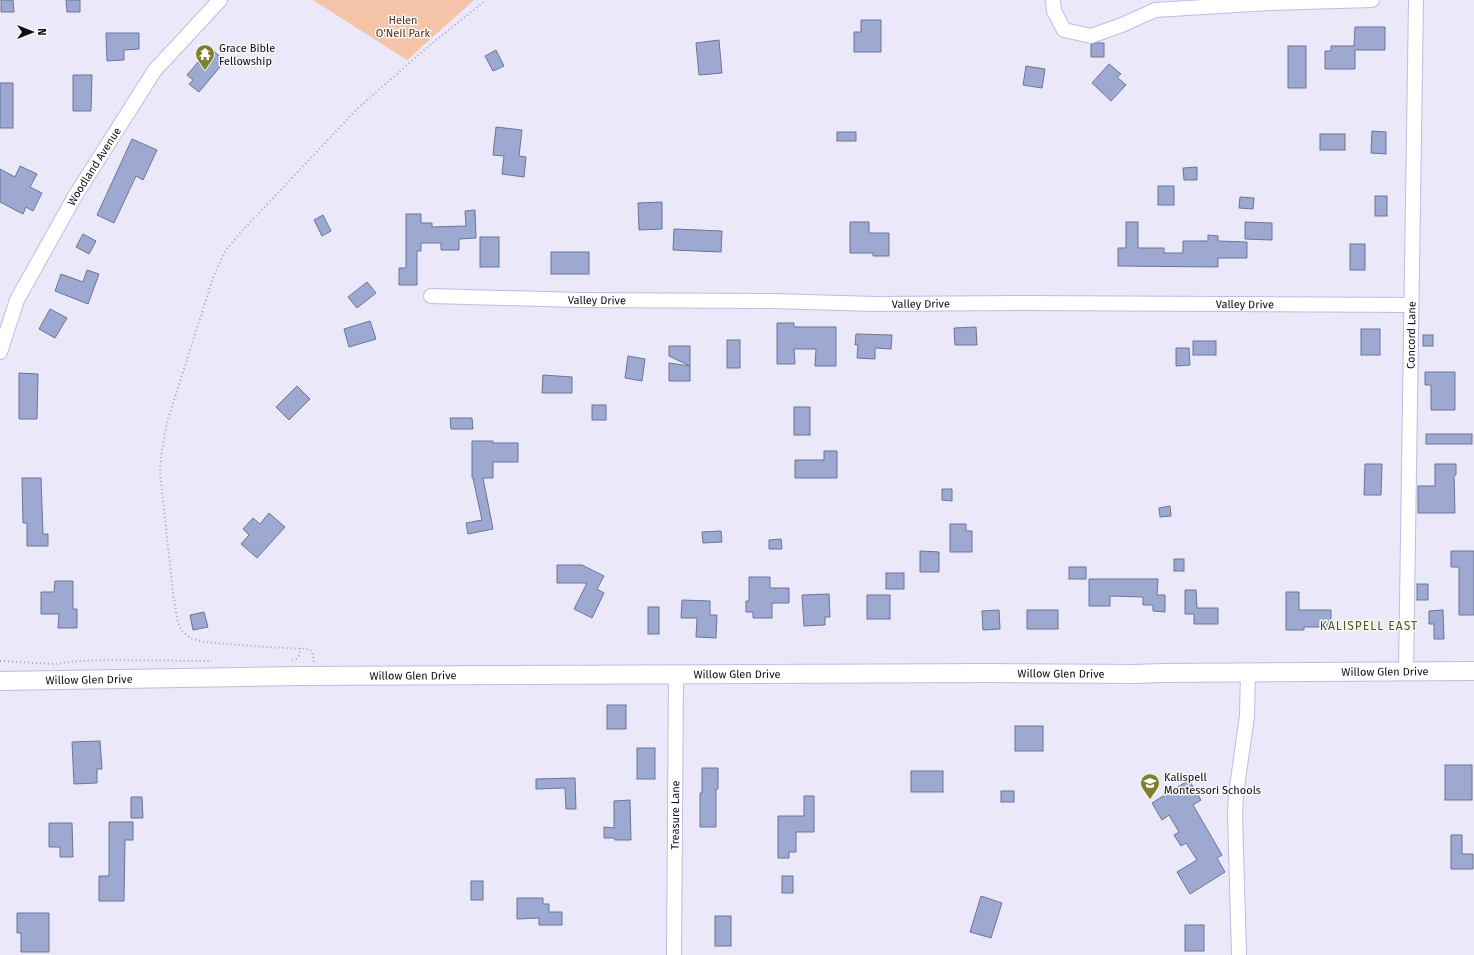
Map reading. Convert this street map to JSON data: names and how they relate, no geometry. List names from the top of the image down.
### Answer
{
  "streets": {
    "main road": ["Willow Glen Drive"],
    "street": [
      "Woodland Avenue",
      "Valley Drive",
      "Concord Lane",
      "Treasure Lane"
    ]
  },
  "crossings": [
    ["Valley Drive", "Concord Lane"],
    ["Concord Lane", "Willow Glen Drive"],
    ["Willow Glen Drive", "Treasure Lane"]
  ],
  "districts": ["KALISPELL EAST"],
  "parks": ["Helen O'Neil Park"],
  "places": {
    "temple": ["Grace Bible Fellowship"],
    "school or university": ["Kalispell Montessori Schools"]
  },
  "north": "right"
}
